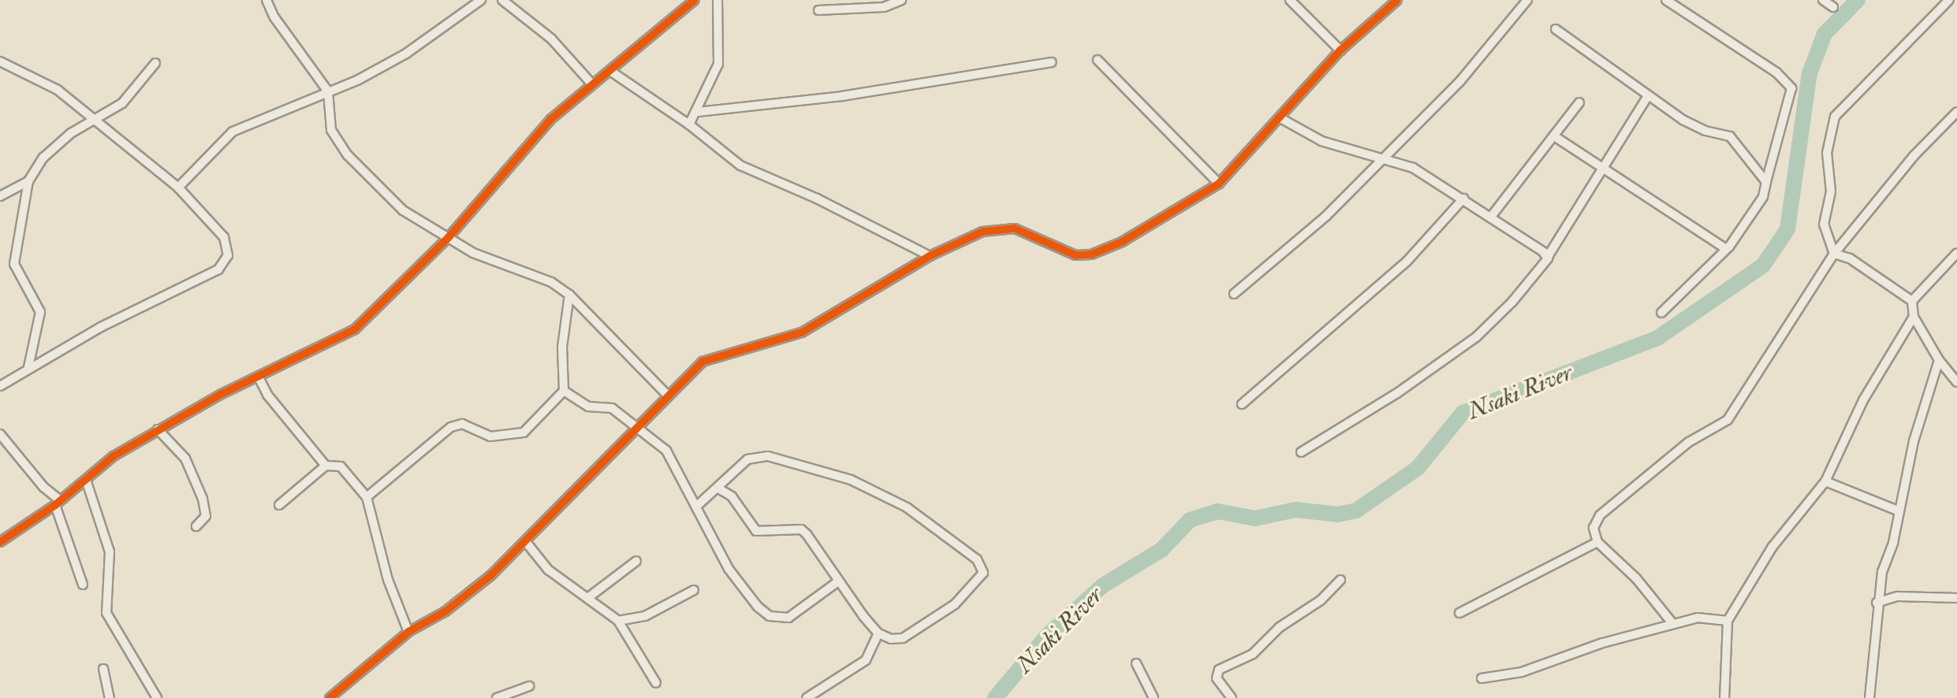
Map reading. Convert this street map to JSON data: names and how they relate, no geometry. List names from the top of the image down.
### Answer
{
  "water": ["Nsaki River"]
}
